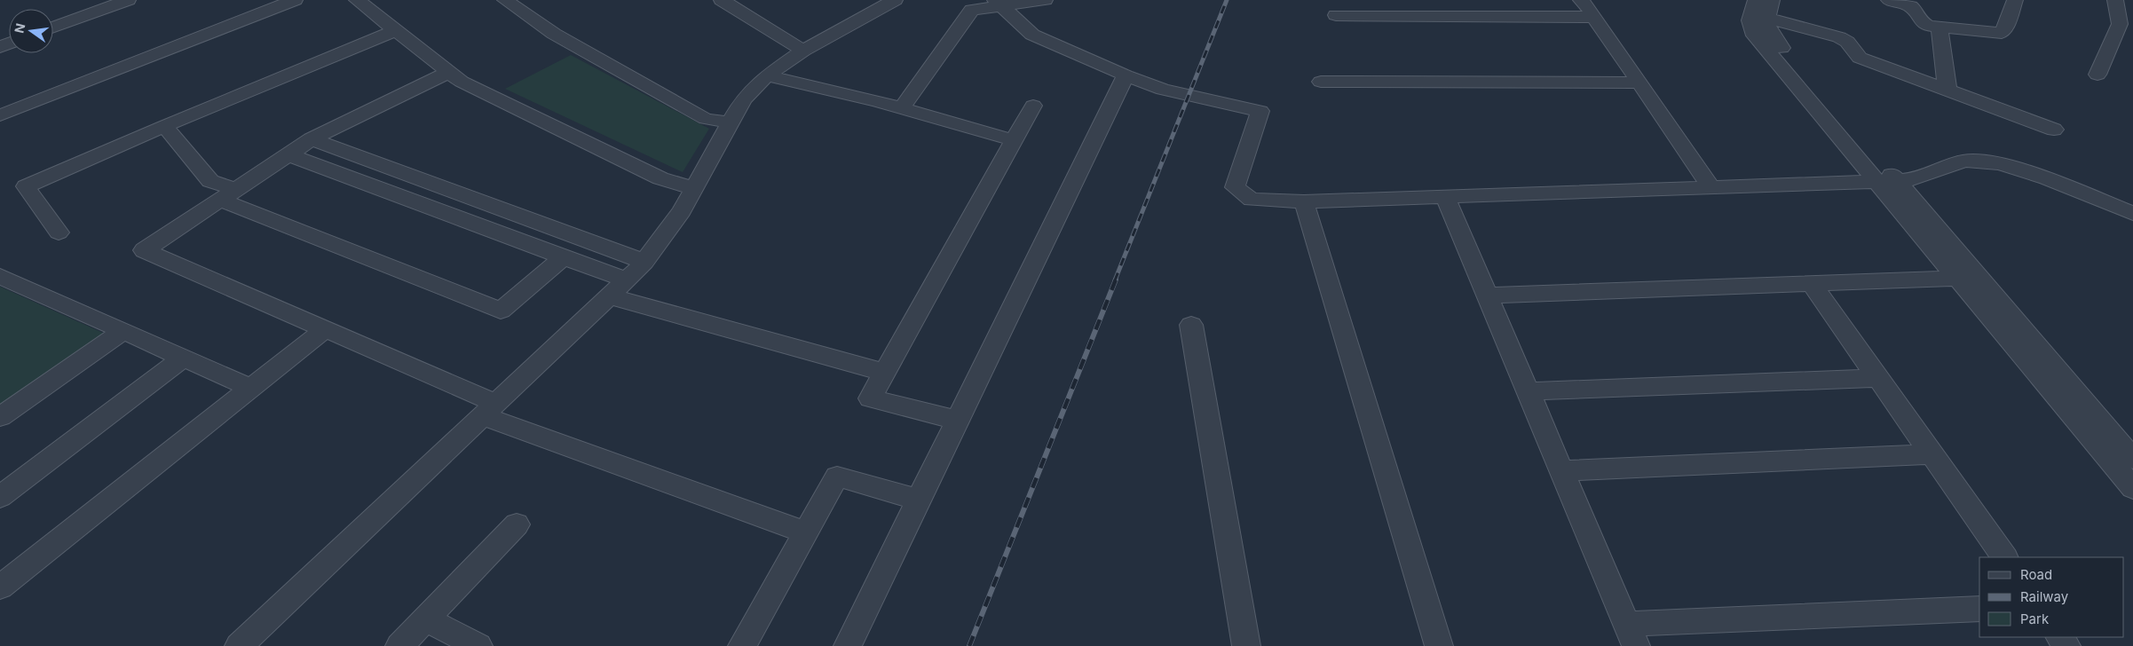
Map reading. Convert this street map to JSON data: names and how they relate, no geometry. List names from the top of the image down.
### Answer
{
  "legend": ["Road", "Railway", "Park"],
  "north": "left"
}
